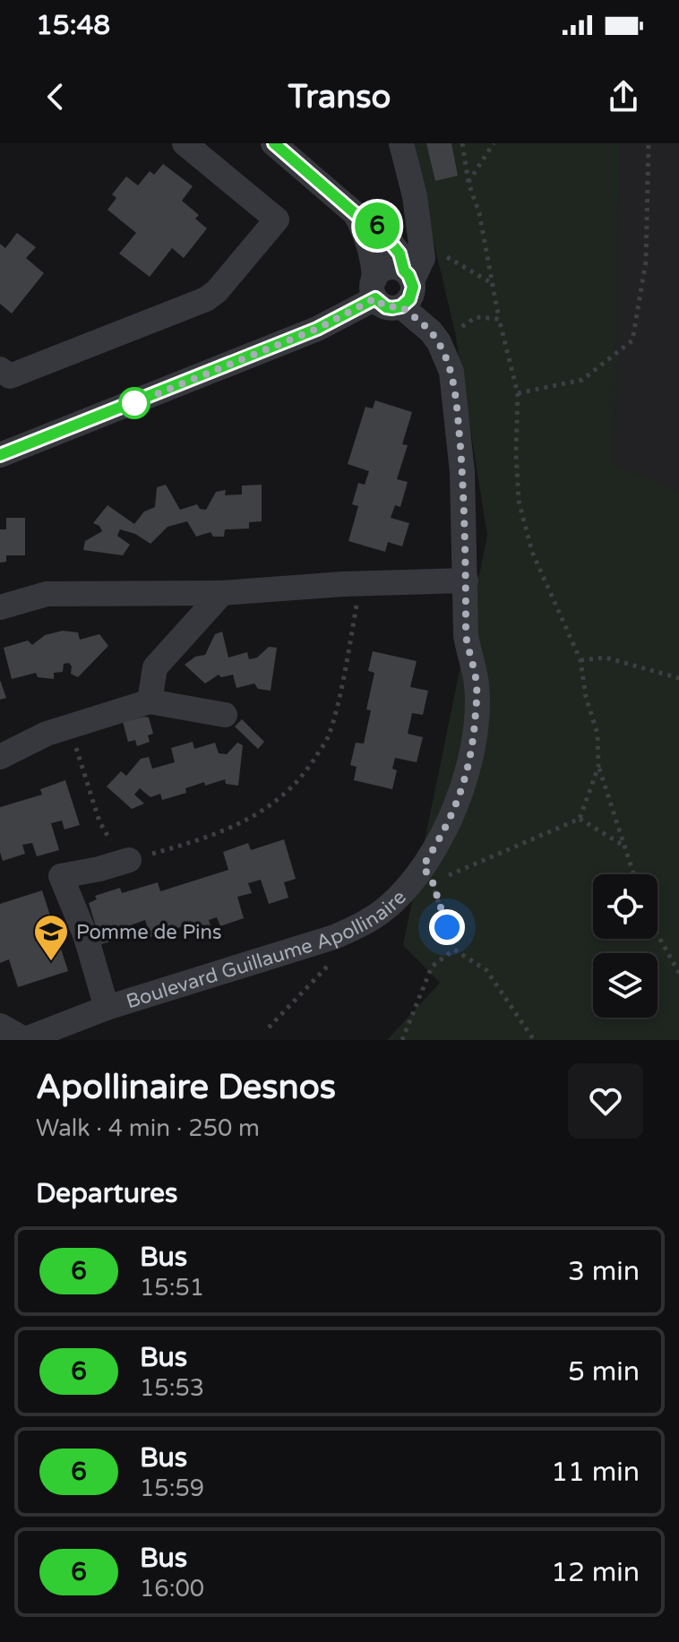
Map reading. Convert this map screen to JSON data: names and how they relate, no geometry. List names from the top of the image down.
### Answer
{
  "streets": {
    "street": ["Boulevard Guillaume Apollinaire"]
  },
  "places": {
    "school or university": ["Pomme de Pins"]
  },
  "lines": ["bus line 6"],
  "page": {
    "status": "15:48",
    "header": "Transo",
    "on_map": "6",
    "heading": [
      ["Apollinaire Desnos", "Walk · 4 min · 250 m"],
      "Departures"
    ],
    "list": [
      {
        "mark": "6",
        "name": "Bus",
        "note": "15:51",
        "value": "3 min"
      },
      {
        "mark": "6",
        "name": "Bus",
        "note": "15:53",
        "value": "5 min"
      },
      {
        "mark": "6",
        "name": "Bus",
        "note": "15:59",
        "value": "11 min"
      },
      {
        "mark": "6",
        "name": "Bus",
        "note": "16:00",
        "value": "12 min"
      }
    ]
  }
}
